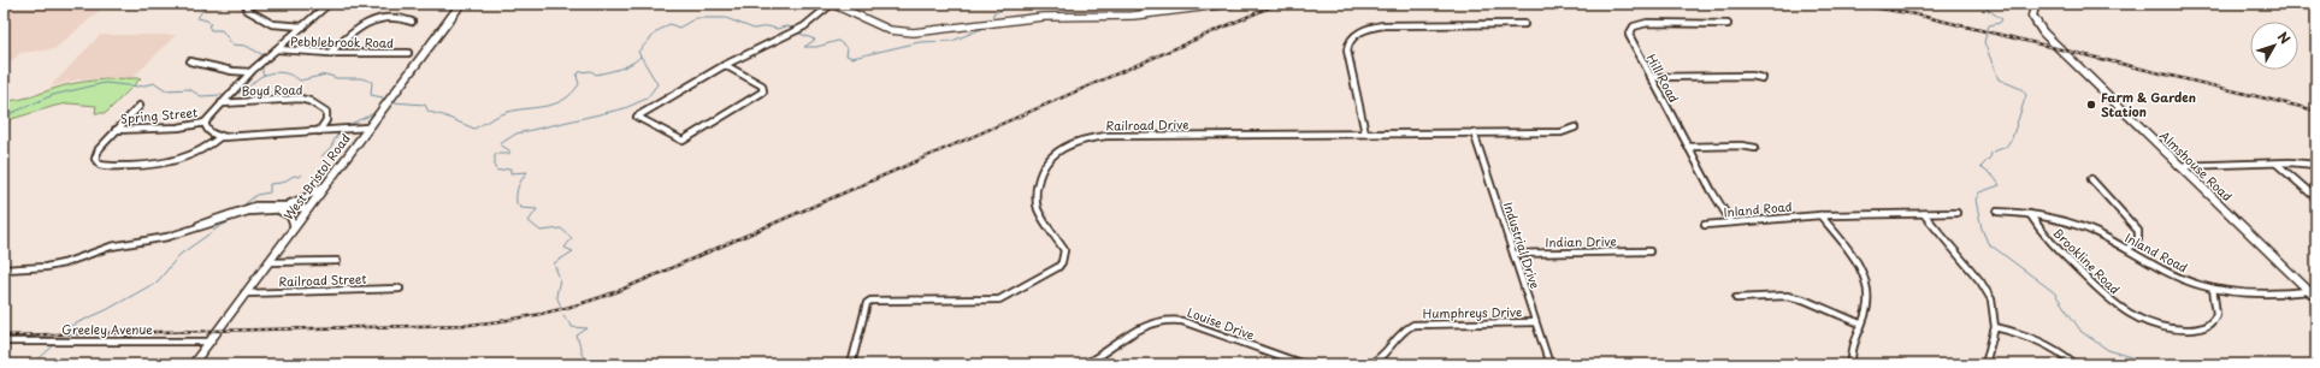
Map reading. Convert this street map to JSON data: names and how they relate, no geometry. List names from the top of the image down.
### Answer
{
  "streets": {
    "main road": ["Almshouse Road", "West Bristol Road"],
    "street": [
      "Pebblebrook Road",
      "Hill Road",
      "Boyd Road",
      "Spring Street",
      "Railroad Drive",
      "Inland Road",
      "Indian Drive",
      "Industrial Drive",
      "Brookline Road",
      "Railroad Street",
      "Humphreys Drive",
      "Louise Drive",
      "Greeley Avenue"
    ]
  },
  "crossings": [
    ["Hill Road", "Inland Road"],
    ["Railroad Drive", "Industrial Drive"],
    ["Almshouse Road", "Inland Road"],
    ["West Bristol Road", "Railroad Street"],
    ["West Bristol Road", "Greeley Avenue"],
    ["Inland Road", "Brookline Road"],
    ["Indian Drive", "Industrial Drive"],
    ["Industrial Drive", "Humphreys Drive"]
  ],
  "places": ["Farm & Garden Station"],
  "north": "top right"
}
